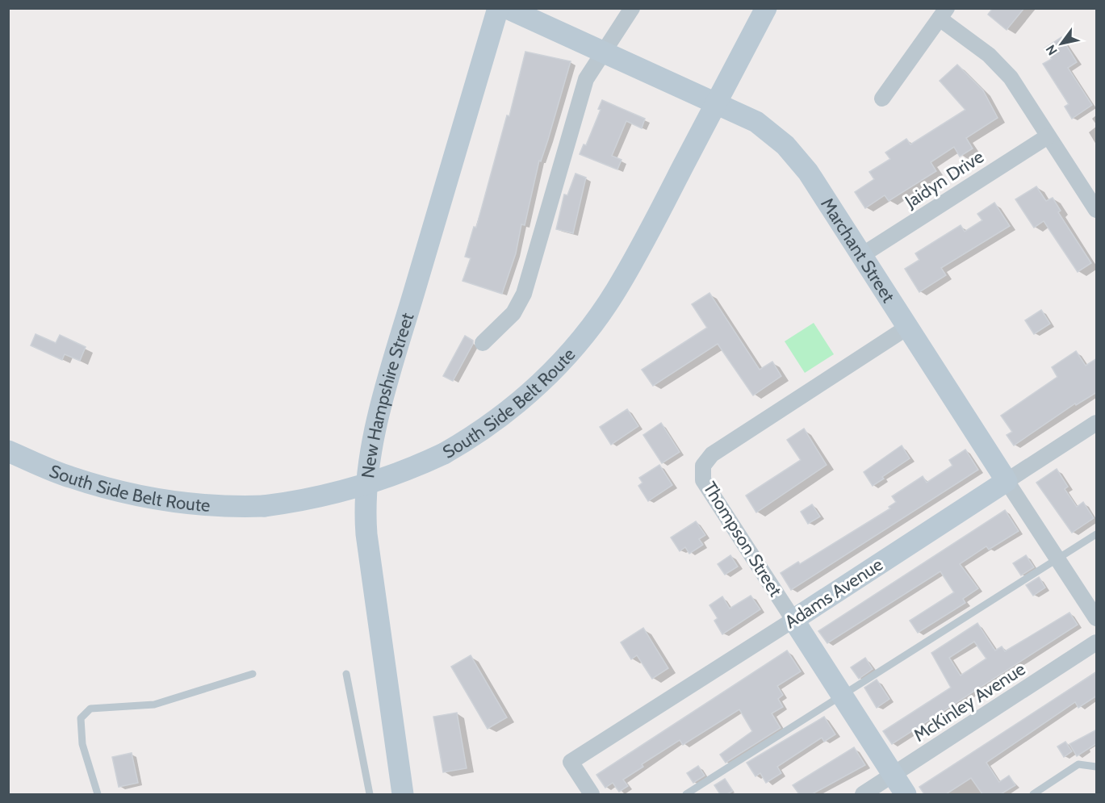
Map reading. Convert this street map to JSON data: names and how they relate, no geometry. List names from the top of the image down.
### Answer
{
  "streets": {
    "street": [
      "Jaidyn Drive",
      "Marchant Street",
      "New Hampshire Street",
      "South Side Belt Route",
      "Thompson Street",
      "Adams Avenue",
      "McKinley Avenue"
    ]
  },
  "crossings": [
    ["Jaidyn Drive", "Marchant Street"],
    ["Marchant Street", "South Side Belt Route"],
    ["Marchant Street", "Thompson Street"],
    ["Marchant Street", "Adams Avenue"],
    ["Thompson Street", "Adams Avenue"],
    ["Thompson Street", "McKinley Avenue"]
  ],
  "north": "bottom left"
}
